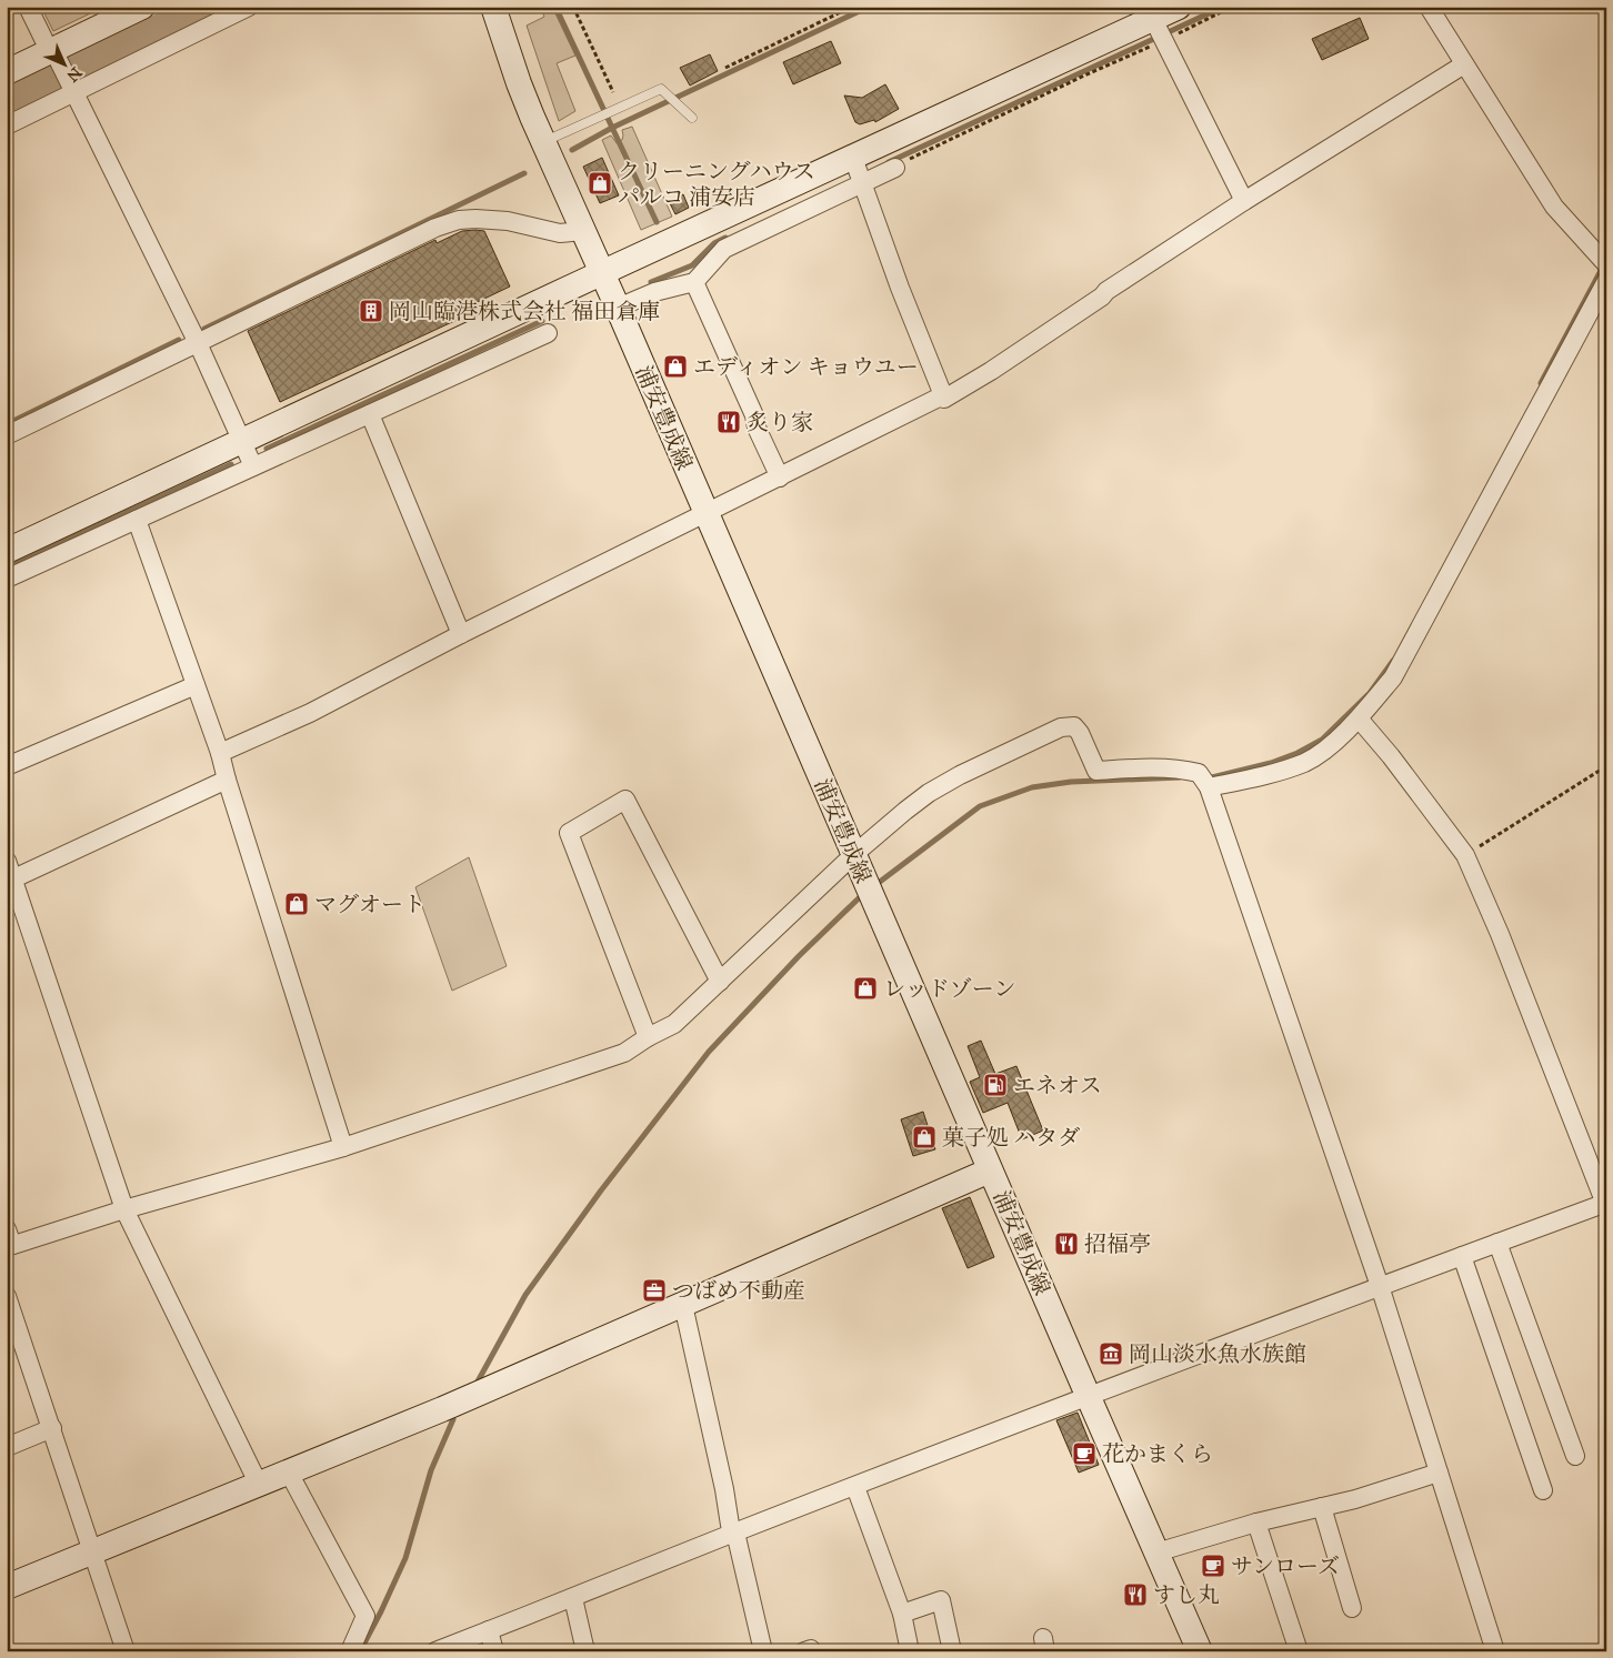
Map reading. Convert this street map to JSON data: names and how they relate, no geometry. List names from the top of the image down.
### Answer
{
  "streets": {
    "street": ["浦安豊成線"]
  },
  "places": {
    "shop": [
      "クリーニングハウス パルコ 浦安店",
      "エディオン キョウユー",
      "マグオート",
      "レッドゾーン",
      "菓子処 ハタダ"
    ],
    "building": ["岡山臨港株式会社 福田倉庫"],
    "restaurant": ["炙り家", "招福亭", "すし丸"],
    "fuel station": ["エネオス"],
    "office": ["つばめ不動産"],
    "museum": ["岡山淡水魚水族館"],
    "cafe": ["花かまくら", "サンローズ"]
  },
  "north": "bottom right"
}
